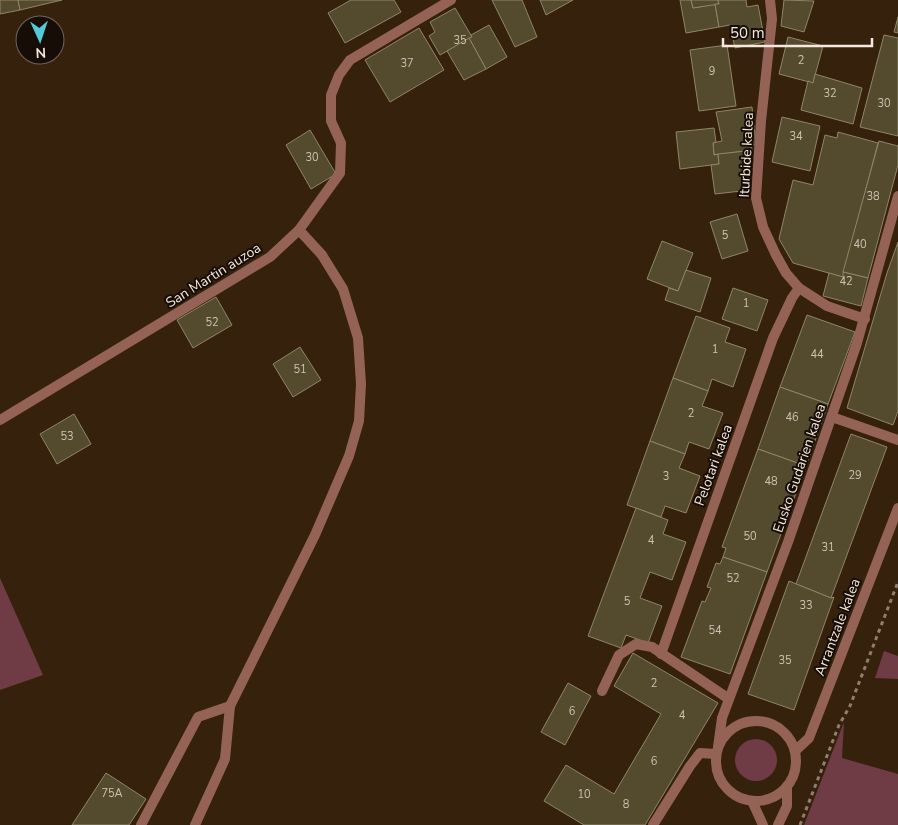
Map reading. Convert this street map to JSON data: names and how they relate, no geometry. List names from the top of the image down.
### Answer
{
  "streets": {
    "street": [
      "Iturbide kalea",
      "San Martin auzoa",
      "Pelotari kalea",
      "Eusko Gudarien kalea",
      "Arrantzale kalea"
    ]
  },
  "crossings": [
    ["Iturbide kalea", "Pelotari kalea"],
    ["Iturbide kalea", "Eusko Gudarien kalea"],
    ["Eusko Gudarien kalea", "Arrantzale kalea"]
  ],
  "house_numbers": [
    "35",
    "2",
    "37",
    "9",
    "32",
    "30",
    "34",
    "30",
    "38",
    "5",
    "40",
    "42",
    "1",
    "52",
    "1",
    "44",
    "51",
    "2",
    "46",
    "53",
    "29",
    "3",
    "48",
    "50",
    "4",
    "31",
    "52",
    "5",
    "33",
    "54",
    "35",
    "2",
    "6",
    "4",
    "6",
    "75A",
    "10",
    "8"
  ],
  "scale_bar": "50 m",
  "north": "bottom"
}
